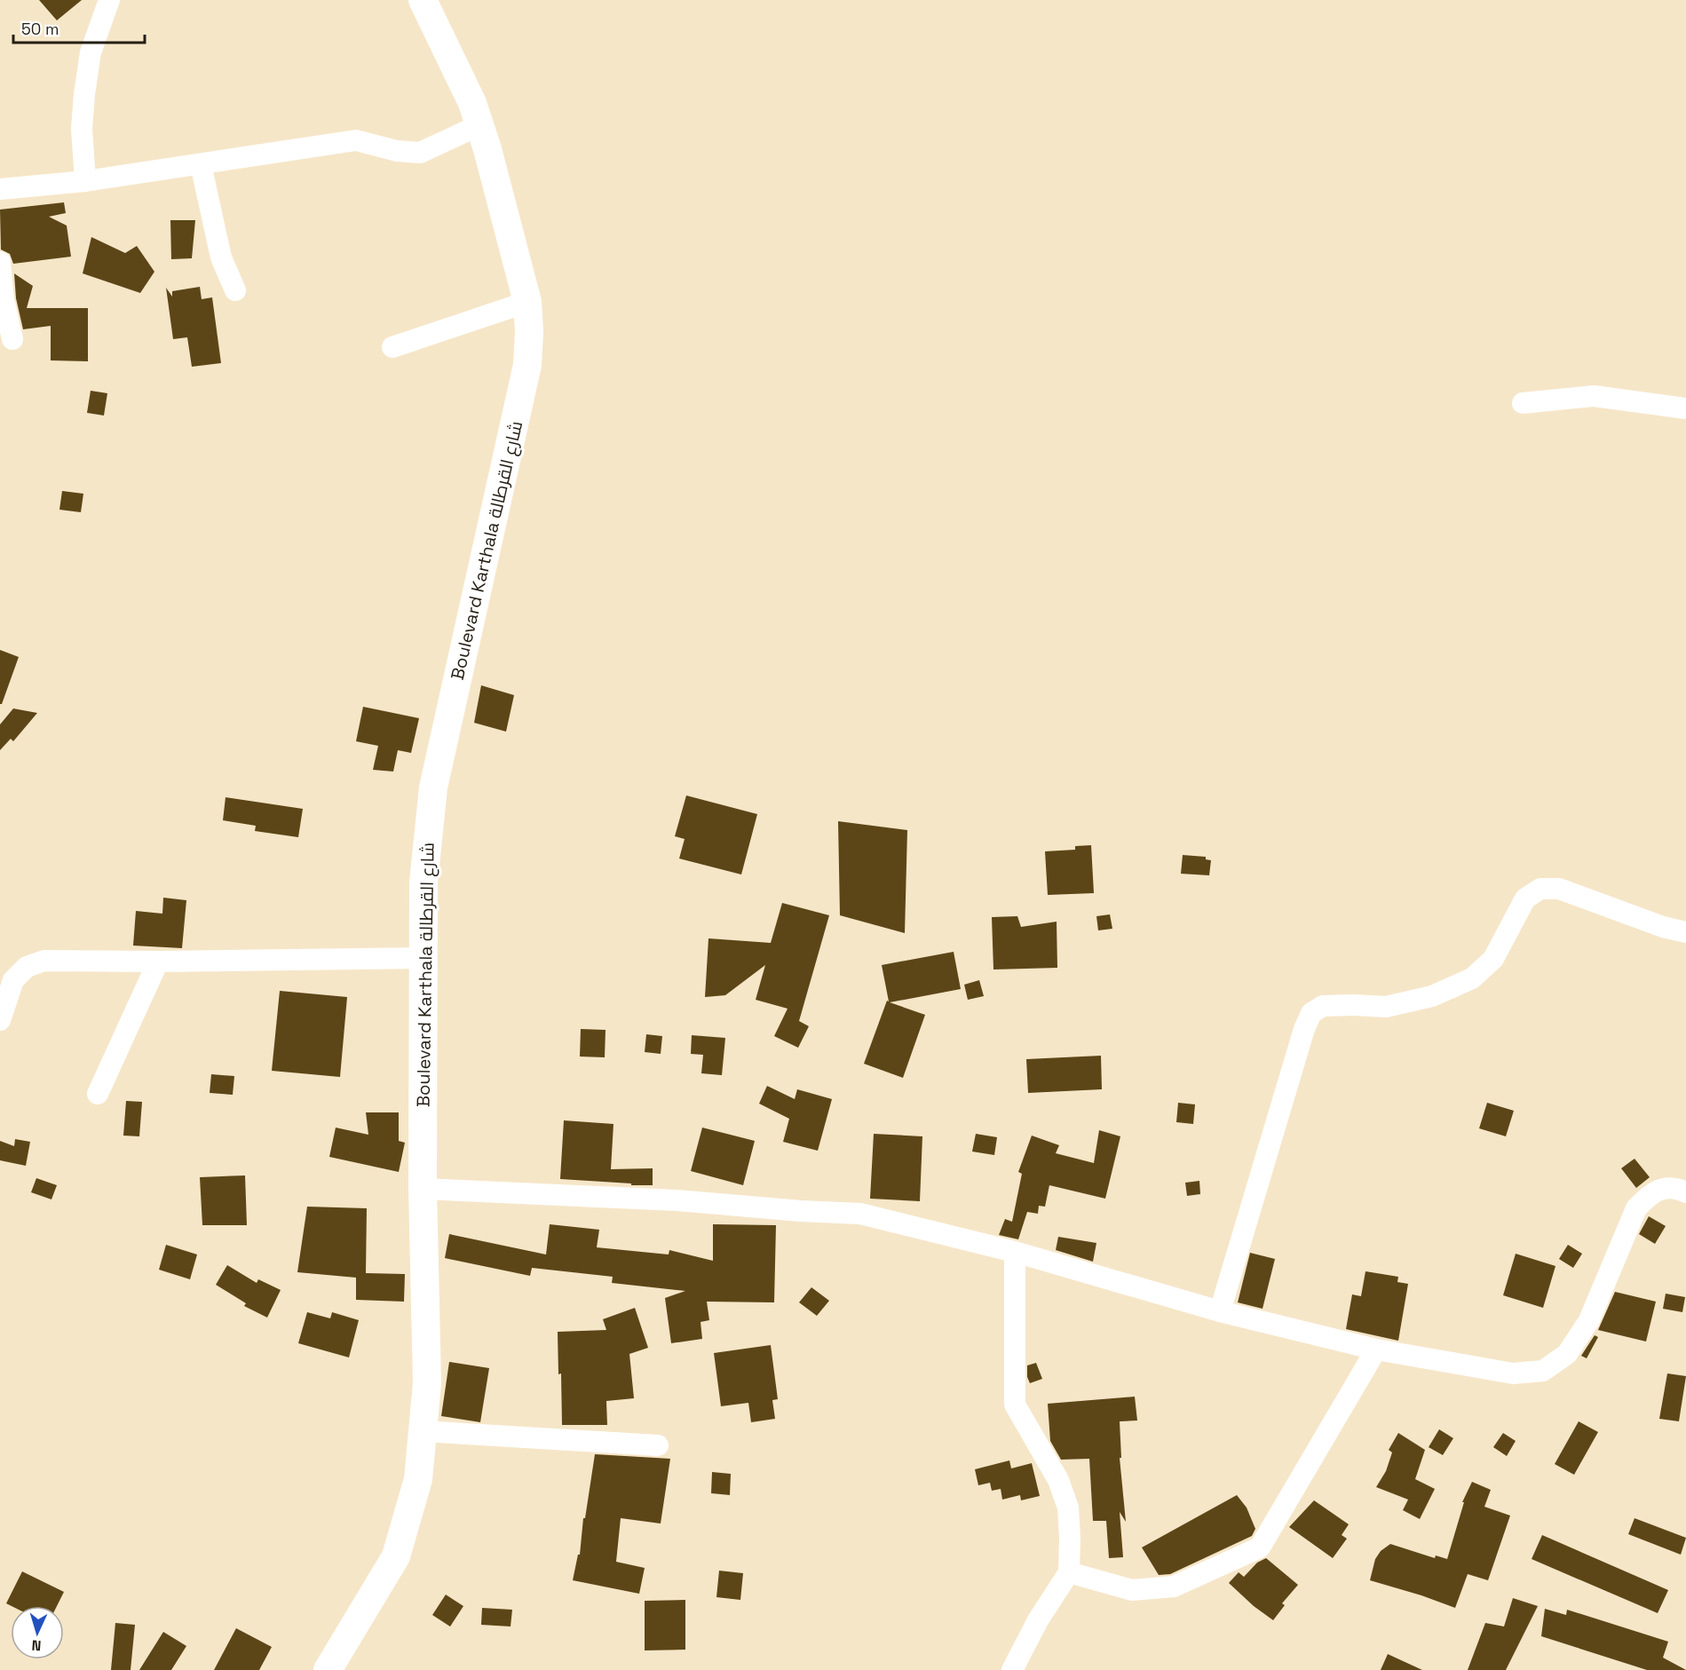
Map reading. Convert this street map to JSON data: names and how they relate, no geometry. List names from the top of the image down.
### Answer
{
  "streets": {
    "main road": ["Boulevard Karthala شارع القرطالة"]
  },
  "scale_bar": "50 m",
  "north": "bottom"
}
